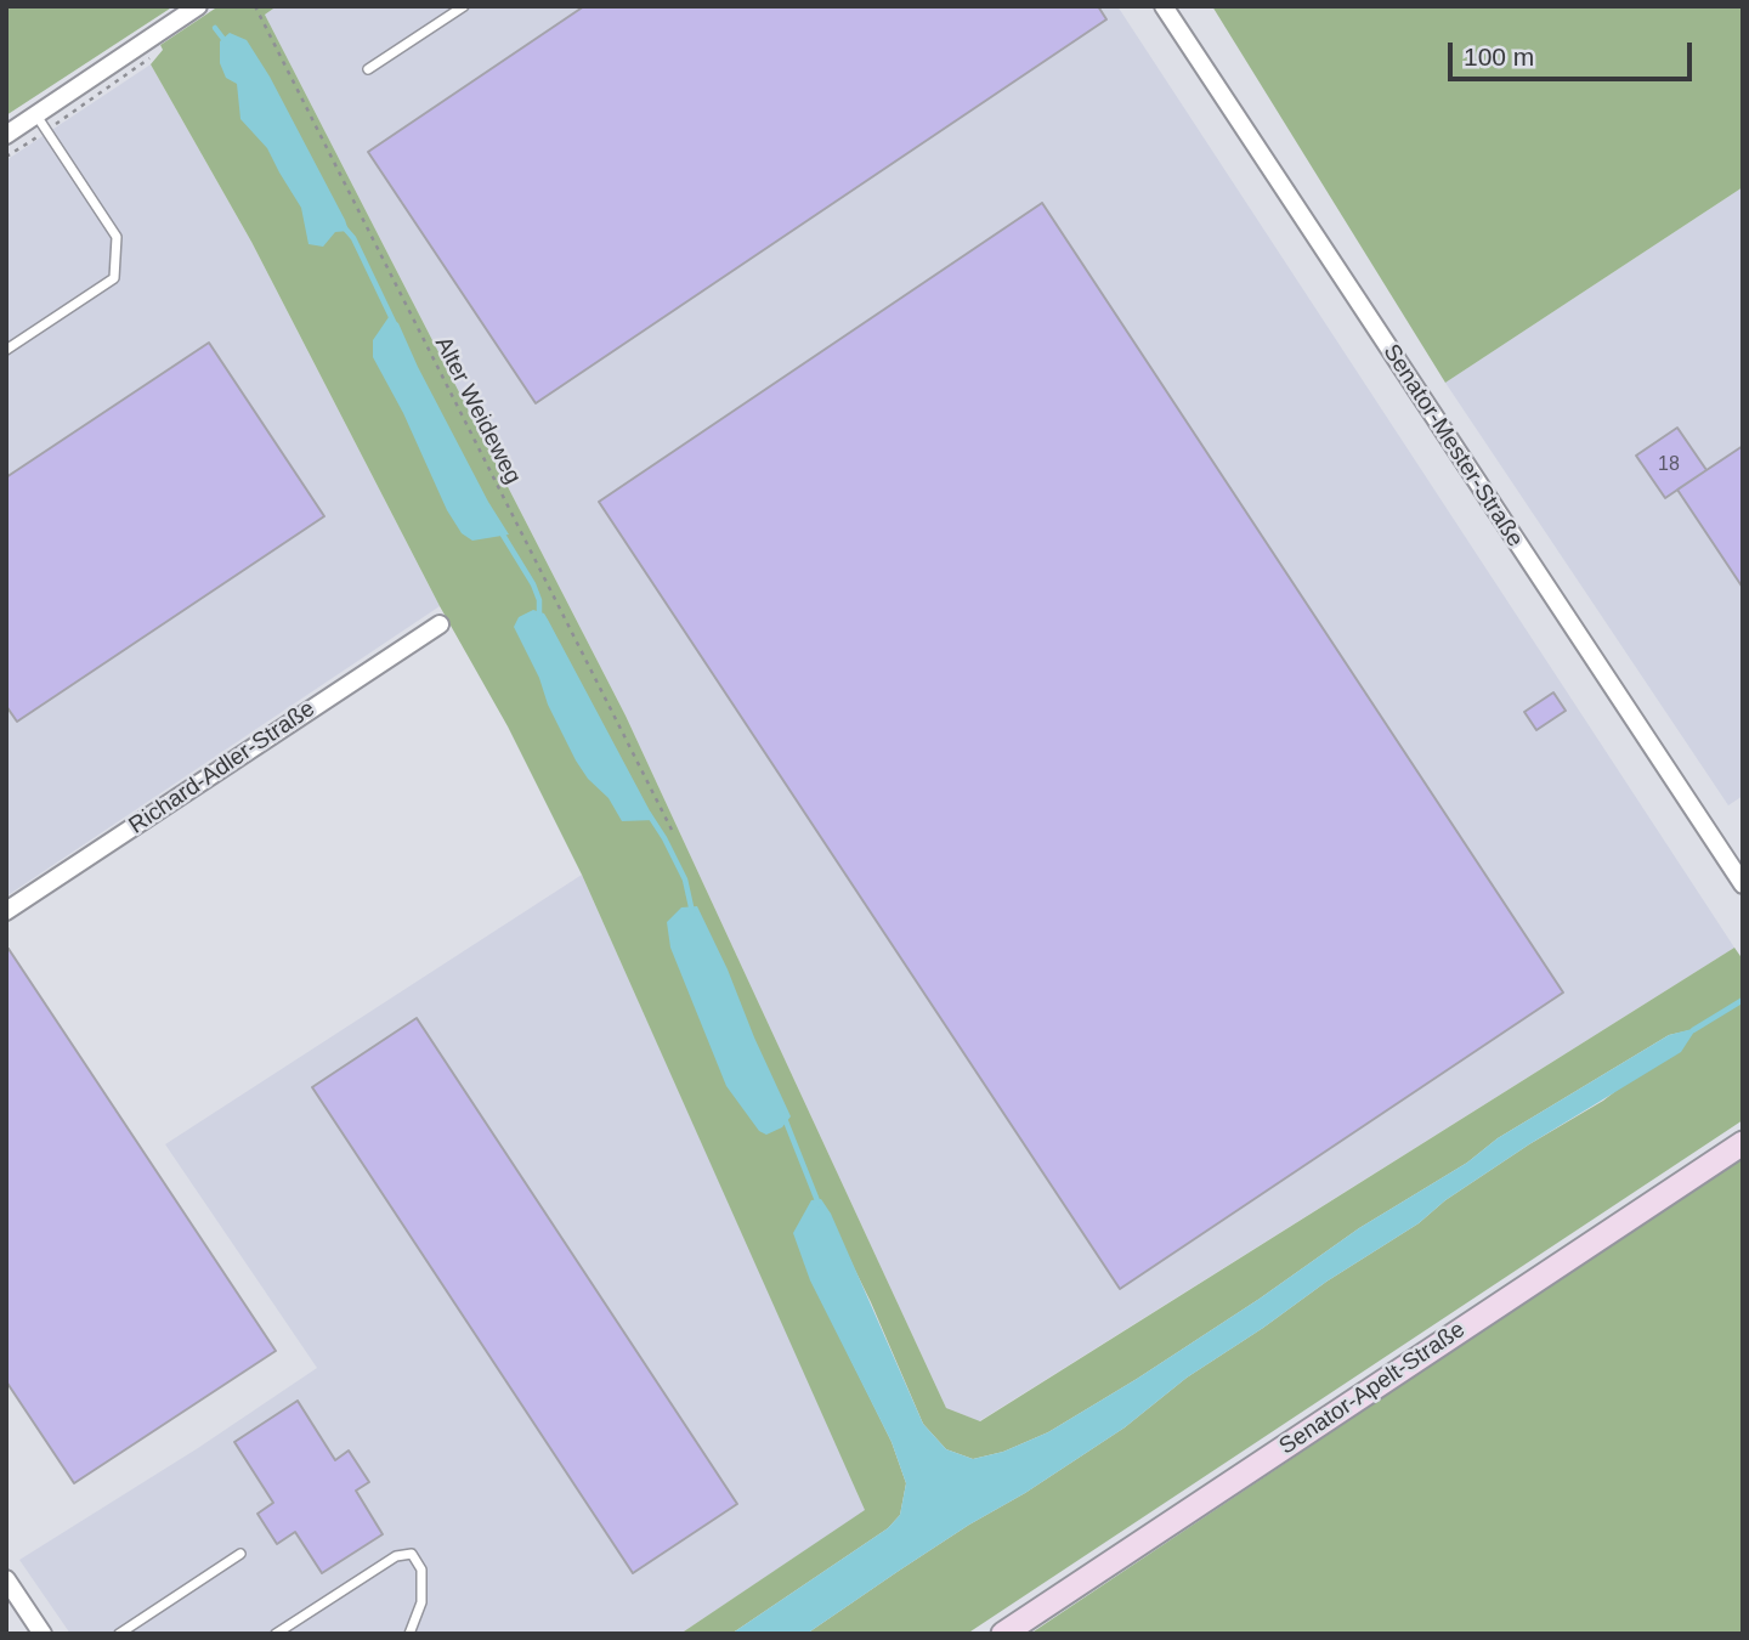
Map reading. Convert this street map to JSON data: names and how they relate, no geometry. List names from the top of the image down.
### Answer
{
  "streets": {
    "street": ["Senator-Mester-Straße", "Richard-Adler-Straße", "Senator-Apelt-Straße"],
    "path": ["Alter Weideweg"]
  },
  "house_numbers": ["18"],
  "scale_bar": "100 m"
}
